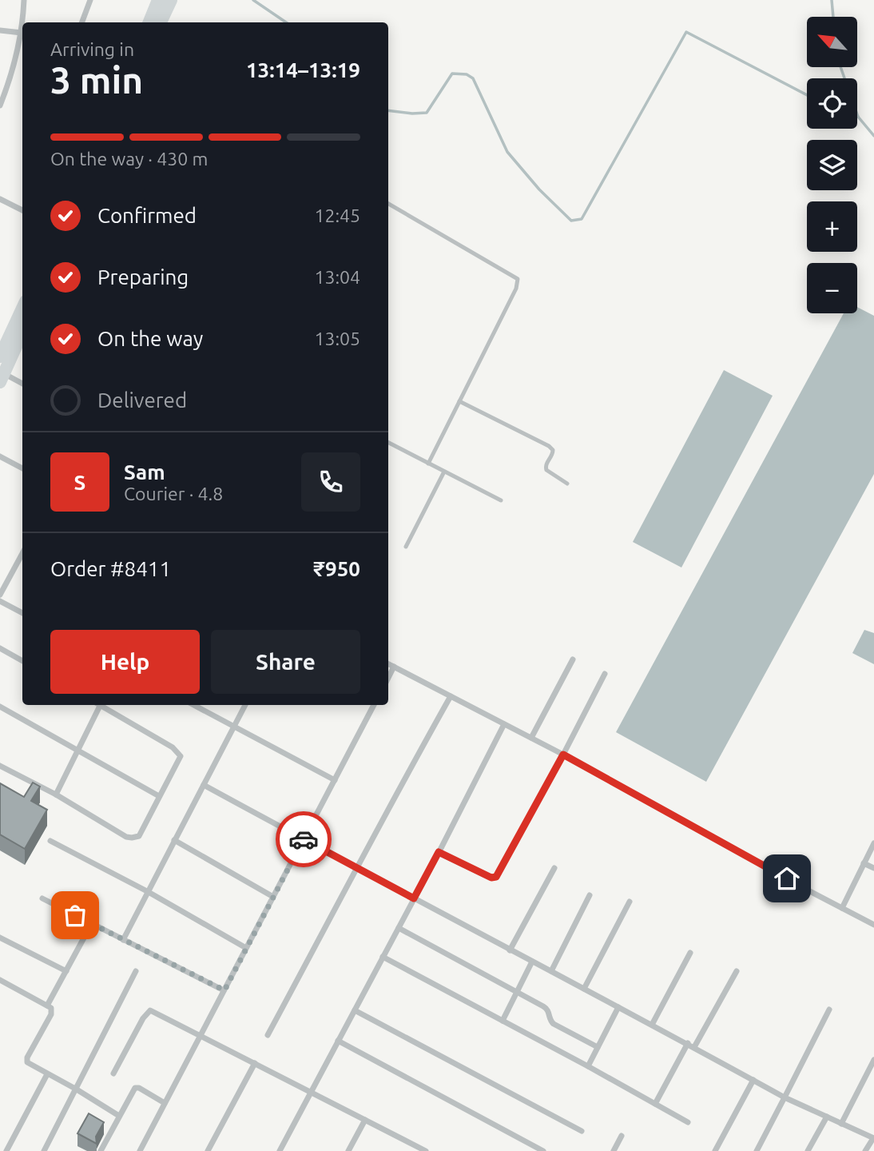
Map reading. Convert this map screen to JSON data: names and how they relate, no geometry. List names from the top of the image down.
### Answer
{
  "north": "top left",
  "page": {
    "map_buttons": ["+", "−"],
    "heading": ["3 min", "Arriving in", "13:14–13:19"],
    "panel": [
      "Sam",
      "Courier · 4.8",
      "Order #8411",
      "₹950"
    ],
    "bar": "On the way · 430 m",
    "list": [
      ["Confirmed", "12:45"],
      ["Preparing", "13:04"],
      ["On the way", "13:05"],
      "Delivered"
    ],
    "round": "S",
    "buttons": ["Help", "Share"]
  }
}
